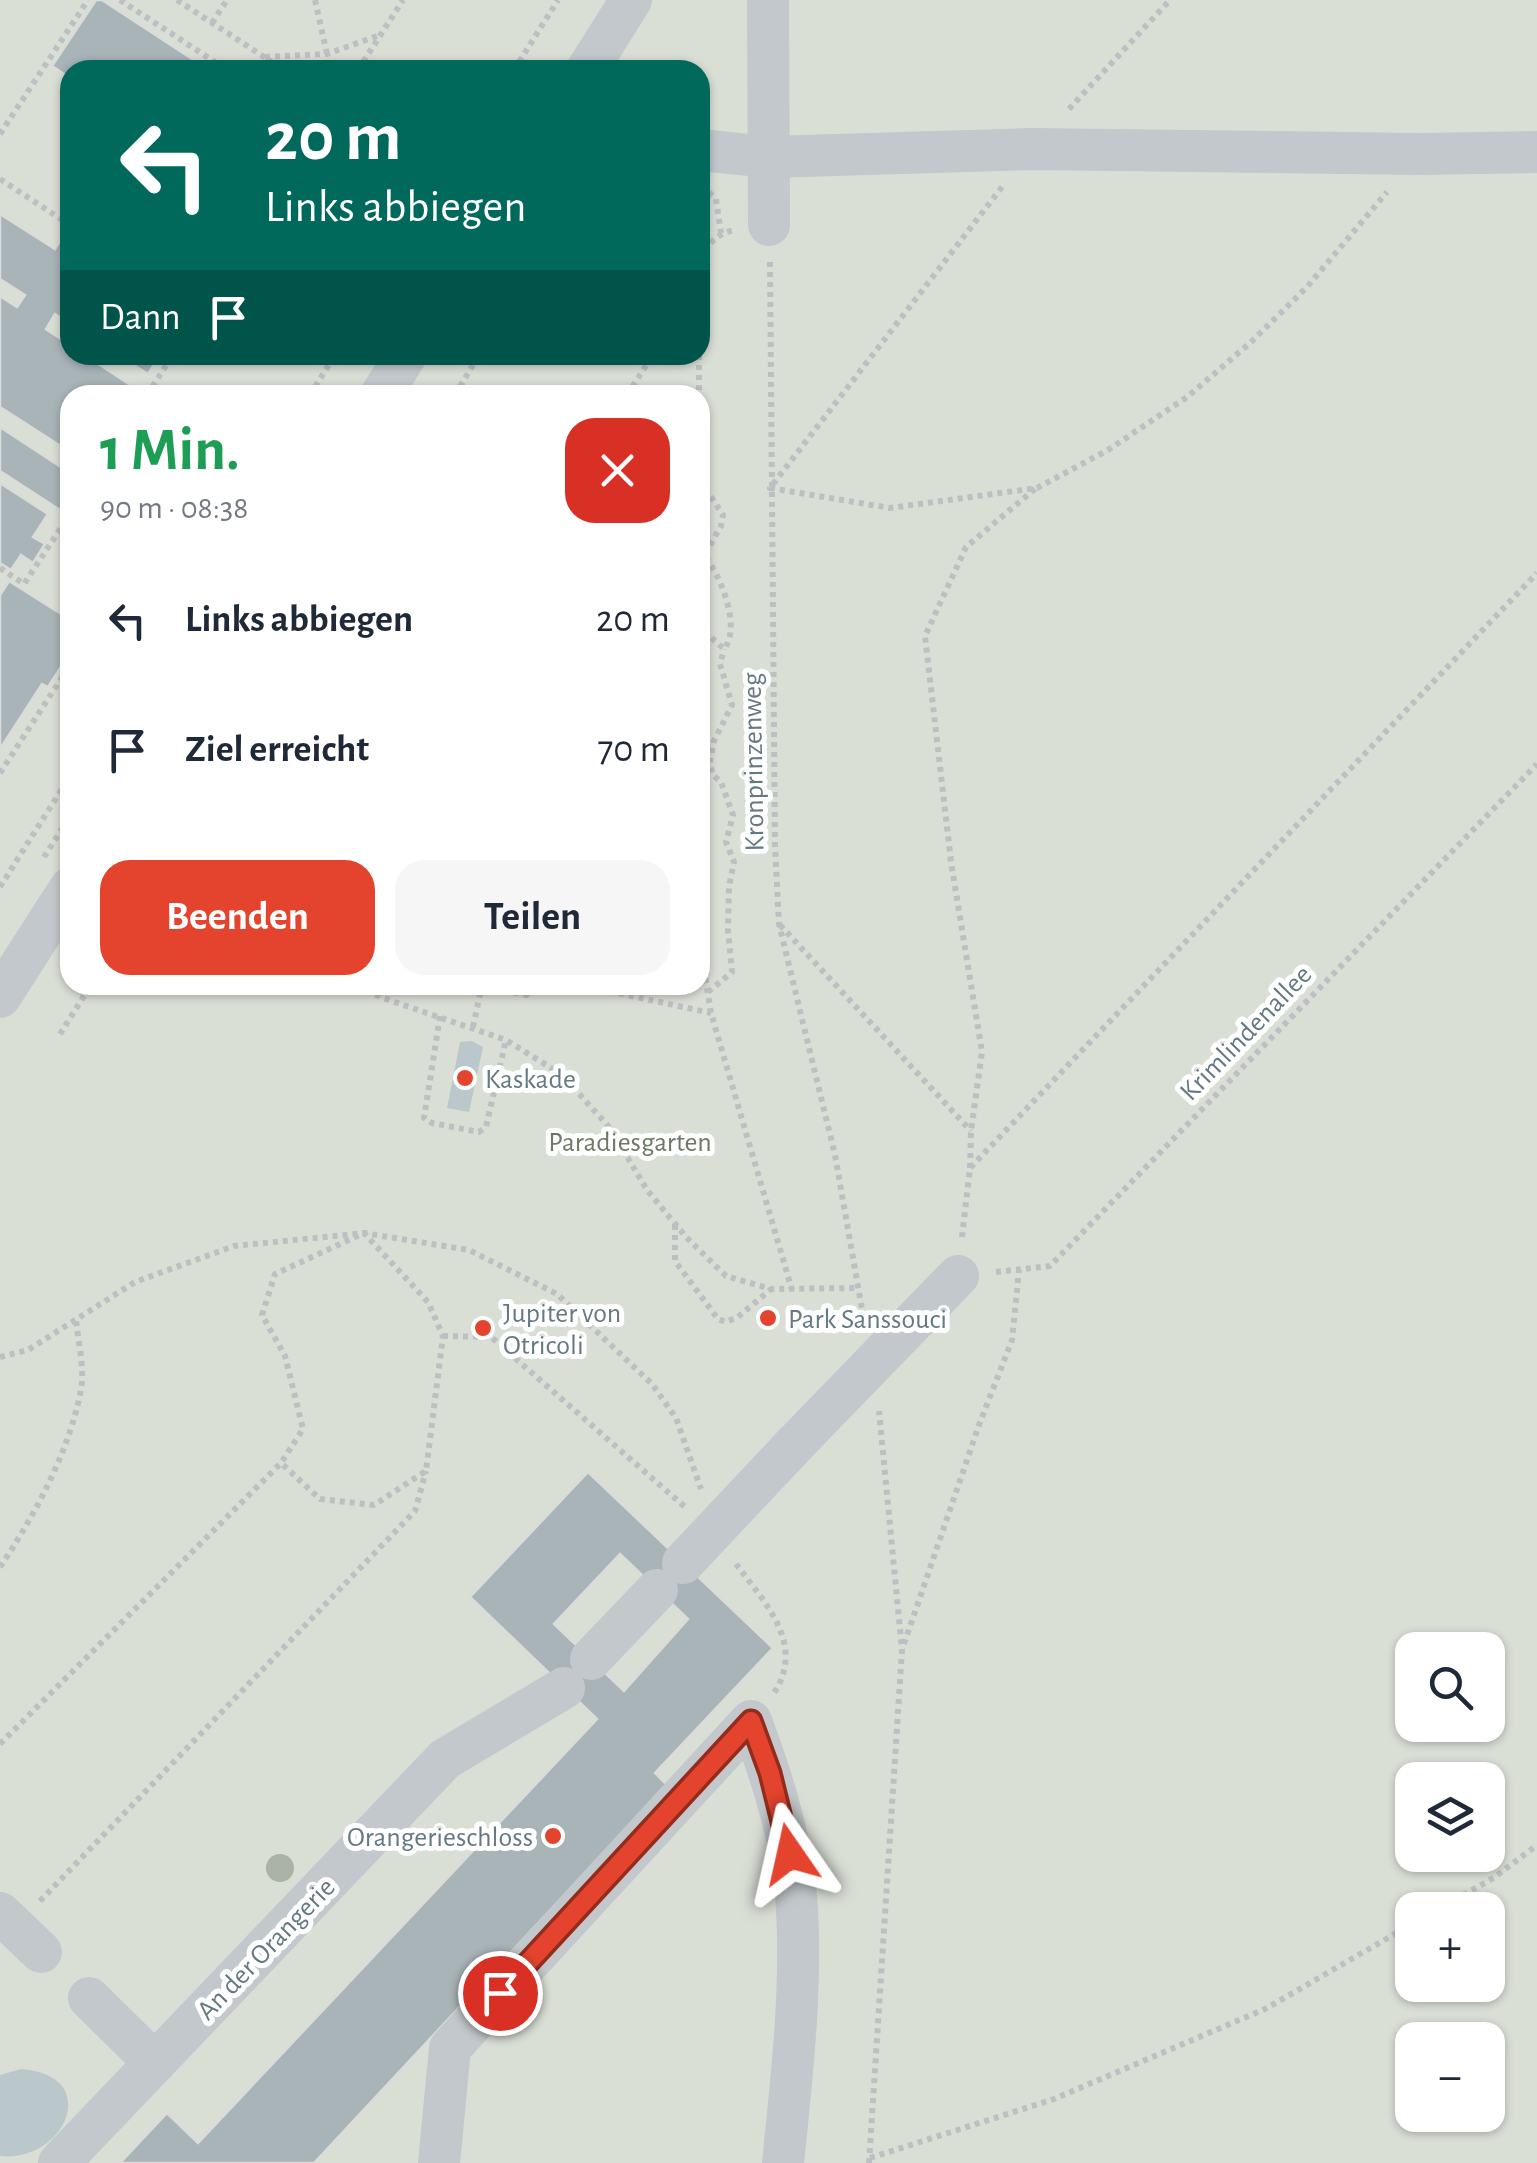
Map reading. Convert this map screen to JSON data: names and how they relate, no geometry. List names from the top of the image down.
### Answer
{
  "streets": {
    "street": ["An der Orangerie"],
    "path": ["Kronprinzenweg", "Krimlindenallee"]
  },
  "crossings": [
    ["Krimlindenallee", "An der Orangerie"]
  ],
  "parks": ["Paradiesgarten"],
  "places": [
    "Kaskade",
    "Park Sanssouci",
    "Jupiter von Otricoli",
    "Orangerieschloss"
  ],
  "page": {
    "turn": ["20 m", "Links abbiegen"],
    "then": "Dann",
    "heading": ["1 Min.", "90 m · 08:38"],
    "list": [
      {
        "name": "Links abbiegen",
        "value": "20 m"
      },
      {
        "name": "Ziel erreicht",
        "value": "70 m"
      }
    ],
    "buttons": ["Beenden", "Teilen"],
    "map_buttons": ["+", "−"]
  }
}
